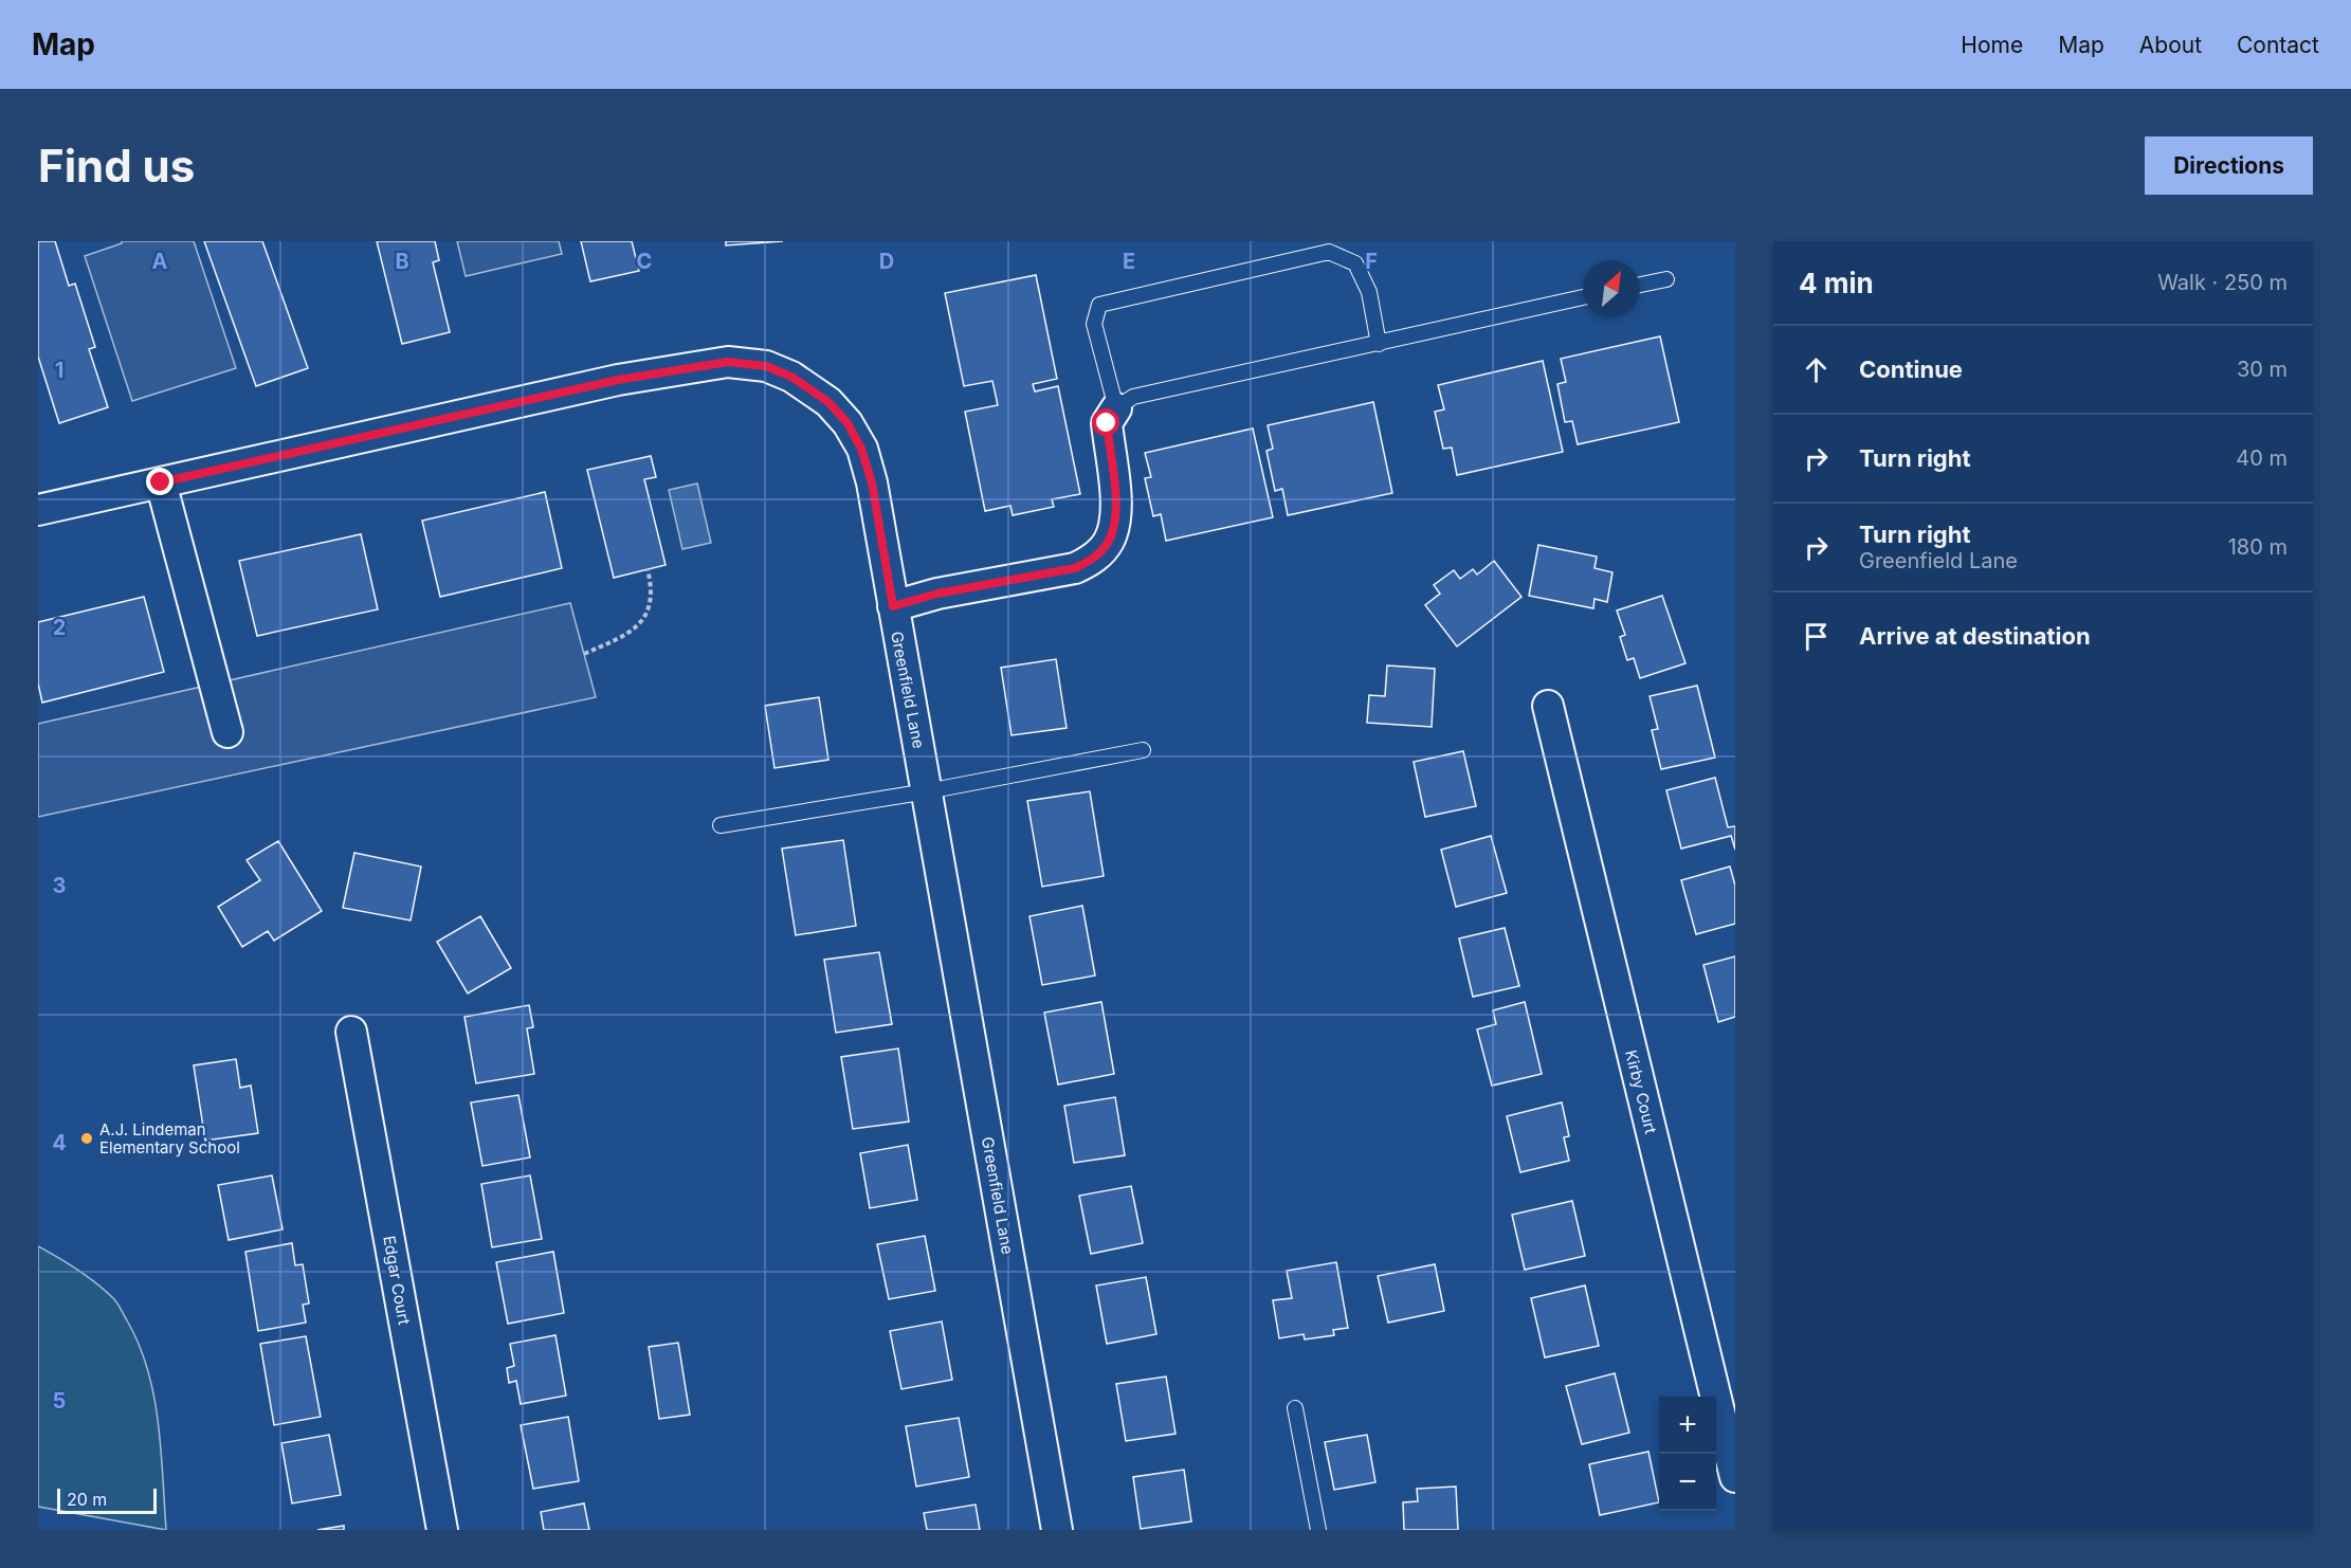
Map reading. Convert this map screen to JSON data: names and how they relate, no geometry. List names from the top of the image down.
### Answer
{
  "streets": {
    "street": ["Greenfield Lane", "Kirby Court", "Edgar Court"]
  },
  "places": ["A.J. Lindeman Elementary School"],
  "scale_bar": "20 m",
  "north": "top right",
  "page": {
    "header": "Map",
    "nav": [
      "Home",
      "Map",
      "About",
      "Contact"
    ],
    "buttons": "Directions",
    "title": "Find us",
    "heading": ["4 min", "Walk · 250 m"],
    "list": [
      ["Continue", "30 m"],
      ["Turn right", "40 m"],
      ["Turn right", "Greenfield Lane", "180 m"],
      "Arrive at destination"
    ],
    "map_buttons": ["+", "−"],
    "scale": "20 m"
  },
  "grid": {
    "columns": [
      "A",
      "B",
      "C",
      "D",
      "E",
      "F"
    ],
    "rows": [
      "1",
      "2",
      "3",
      "4",
      "5"
    ]
  }
}
